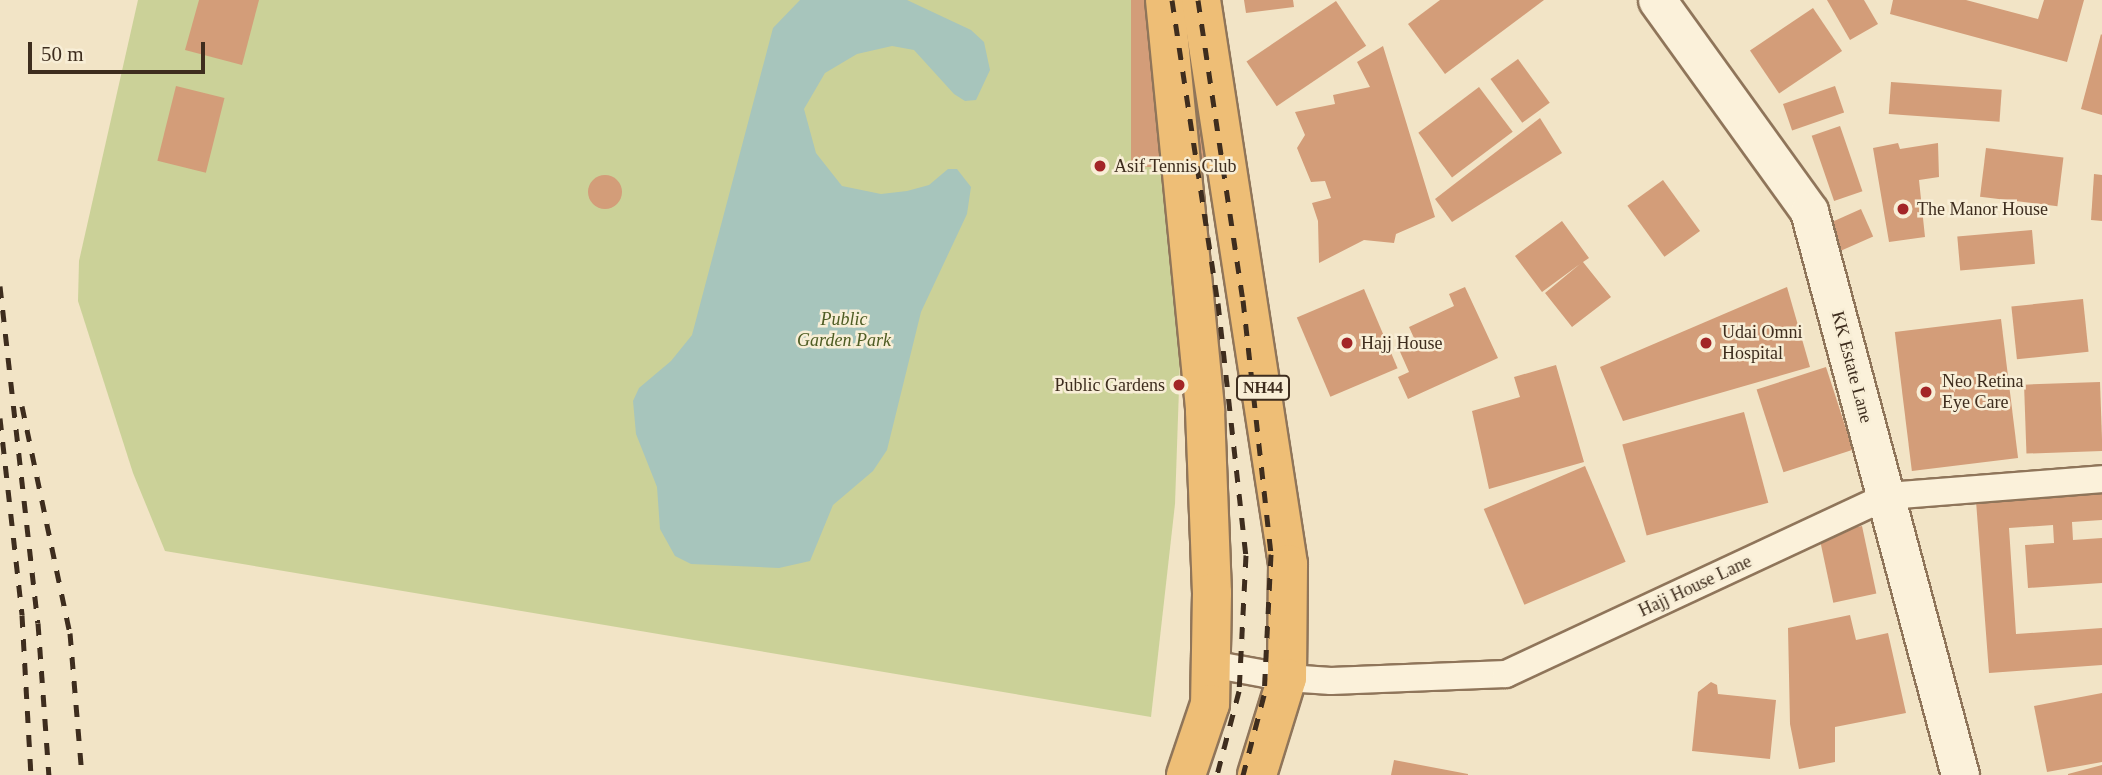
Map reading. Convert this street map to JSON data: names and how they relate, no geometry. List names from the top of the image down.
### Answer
{
  "streets": {
    "highway": ["NH44"],
    "main road": ["KK Estate Lane"],
    "street": ["Hajj House Lane"]
  },
  "crossings": [
    ["KK Estate Lane", "Hajj House Lane"],
    ["NH44", "Hajj House Lane"]
  ],
  "parks": ["Public Garden Park"],
  "places": [
    "Asif Tennis Club",
    "The Manor House",
    "Hajj House",
    "Udai Omni Hospital",
    "Public Gardens",
    "Neo Retina Eye Care"
  ],
  "scale_bar": "50 m"
}
